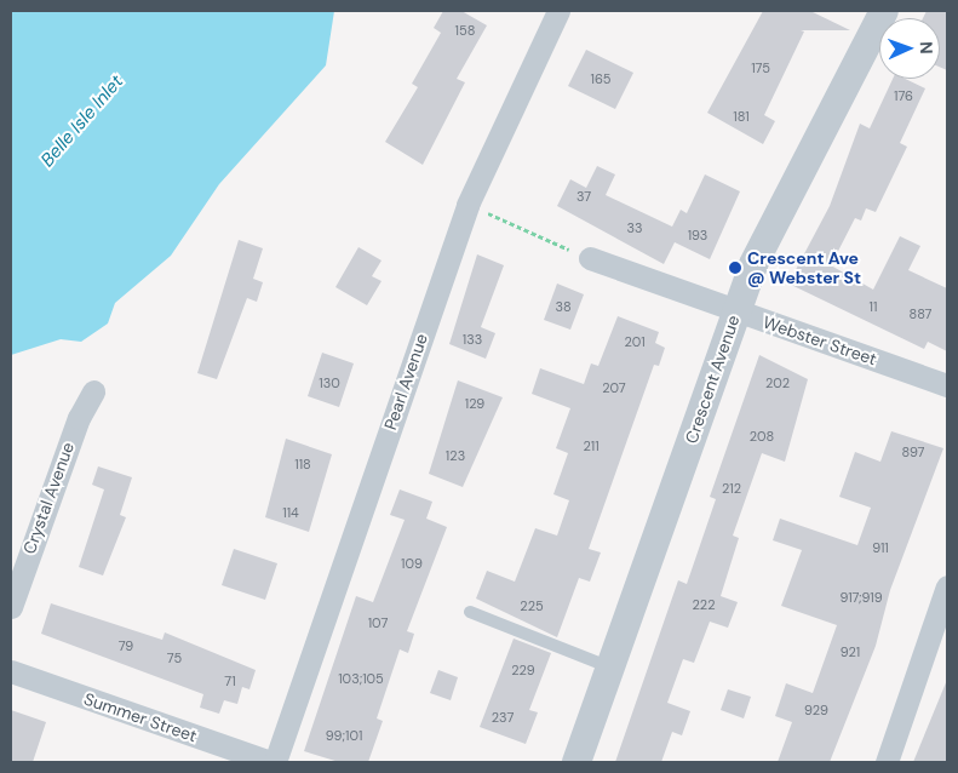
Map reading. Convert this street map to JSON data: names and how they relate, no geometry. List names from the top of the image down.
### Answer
{
  "streets": {
    "street": [
      "Webster Street",
      "Crescent Avenue",
      "Pearl Avenue",
      "Crystal Avenue",
      "Summer Street"
    ]
  },
  "crossings": [
    ["Webster Street", "Crescent Avenue"]
  ],
  "water": ["Belle Isle Inlet"],
  "places": ["Crescent Ave @ Webster St"],
  "house_numbers": [
    "158",
    "175",
    "165",
    "176",
    "181",
    "37",
    "33",
    "193",
    "38",
    "11",
    "887",
    "133",
    "201",
    "130",
    "202",
    "207",
    "129",
    "208",
    "211",
    "897",
    "123",
    "118",
    "212",
    "114",
    "911",
    "109",
    "917;919",
    "222",
    "225",
    "107",
    "79",
    "921",
    "75",
    "229",
    "103;105",
    "71",
    "929",
    "237",
    "99;101"
  ],
  "north": "right"
}
